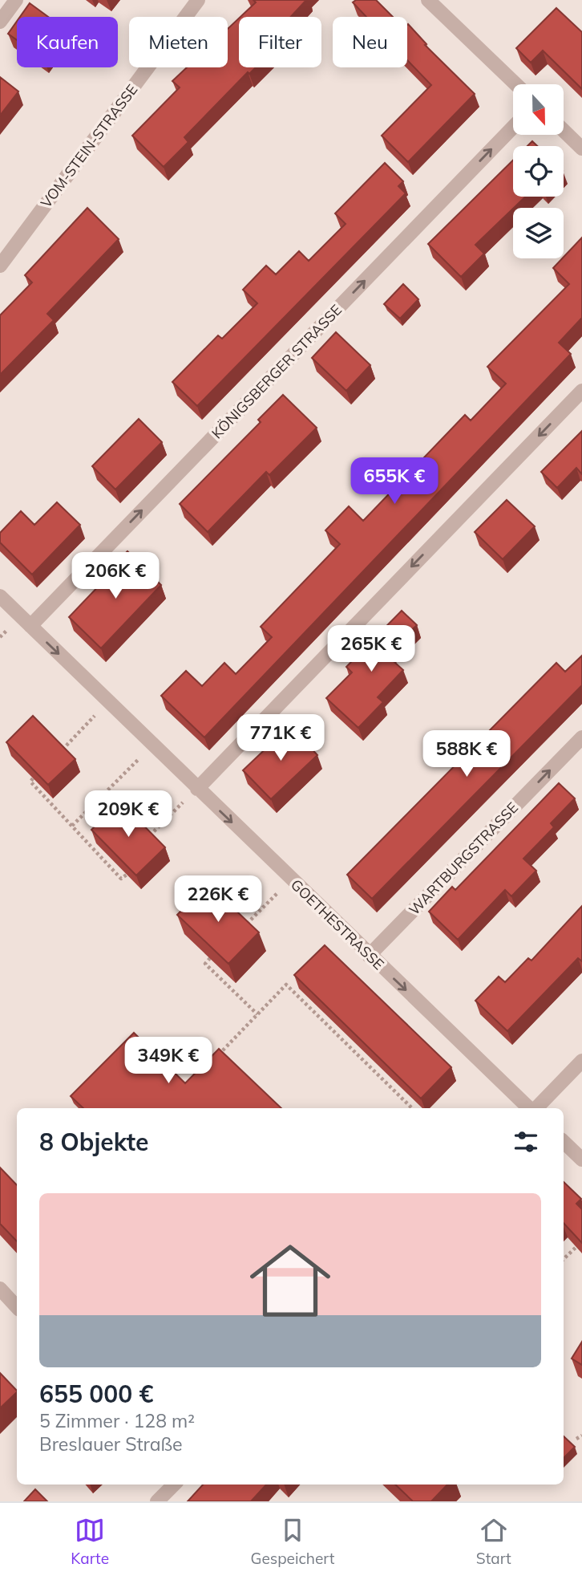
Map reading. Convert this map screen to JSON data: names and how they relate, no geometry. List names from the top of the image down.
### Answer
{
  "streets": {
    "street": [
      "VOM-STEIN-STRASSE",
      "KÖNIGSBERGER STRASSE",
      "WARTBURGSTRASSE",
      "GOETHESTRASSE"
    ]
  },
  "crossings": [
    ["KÖNIGSBERGER STRASSE", "GOETHESTRASSE"],
    ["WARTBURGSTRASSE", "GOETHESTRASSE"]
  ],
  "one_way": ["KÖNIGSBERGER STRASSE", "WARTBURGSTRASSE", "GOETHESTRASSE"],
  "north": "bottom",
  "page": {
    "chip": [
      "Kaufen",
      "Mieten",
      "Filter",
      "Neu"
    ],
    "price": [
      "655K €",
      "206K €",
      "265K €",
      "771K €",
      "588K €",
      "209K €",
      "226K €",
      "349K €"
    ],
    "heading": "8 Objekte",
    "list": [
      {
        "name": "655 000 €",
        "note": "5 Zimmer · 128 m² · Breslauer Straße"
      }
    ],
    "tabs": ["Karte", "Gespeichert", "Start"]
  }
}
